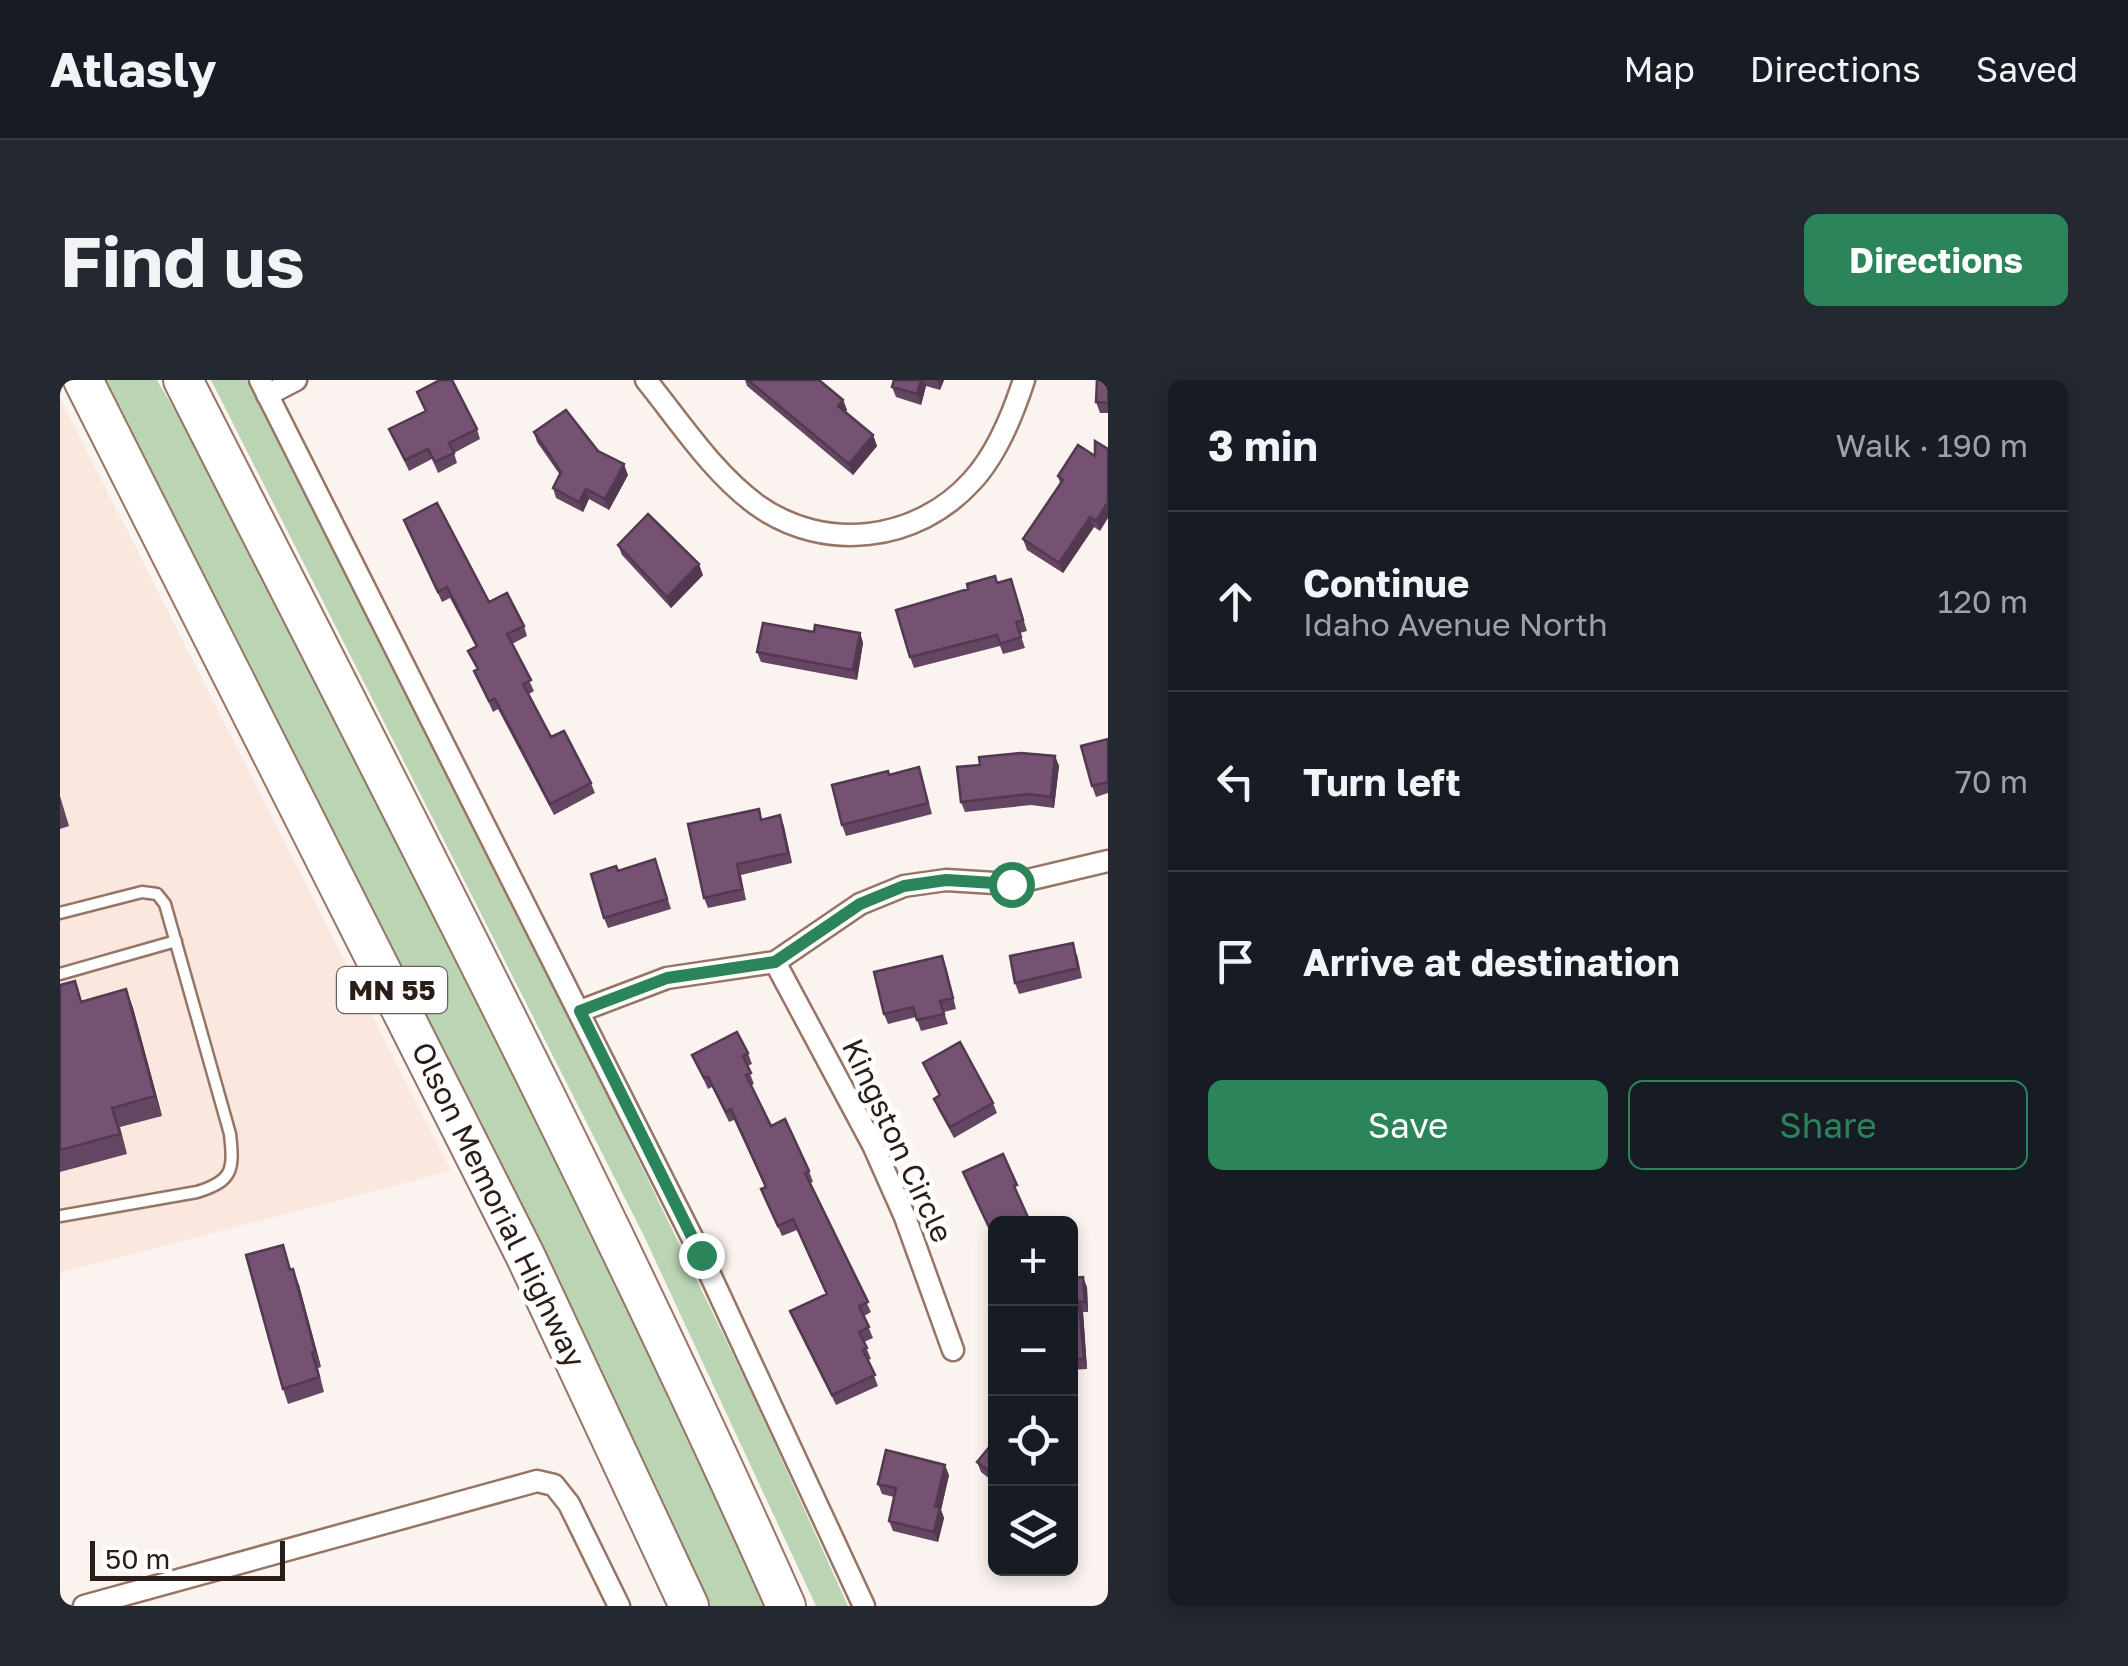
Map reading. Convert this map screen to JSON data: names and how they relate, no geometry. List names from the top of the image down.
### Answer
{
  "streets": {
    "highway": ["MN 55", "Olson Memorial Highway"],
    "street": ["Kingston Circle"]
  },
  "scale_bar": "50 m",
  "page": {
    "header": "Atlasly",
    "nav": ["Map", "Directions", "Saved"],
    "buttons": [
      "Directions",
      ["Save", "Share"]
    ],
    "title": "Find us",
    "heading": ["3 min", "Walk · 190 m"],
    "list": [
      ["Continue", "Idaho Avenue North", "120 m"],
      ["Turn left", "70 m"],
      "Arrive at destination"
    ],
    "map_buttons": ["+", "−"],
    "scale": "50 m"
  }
}
